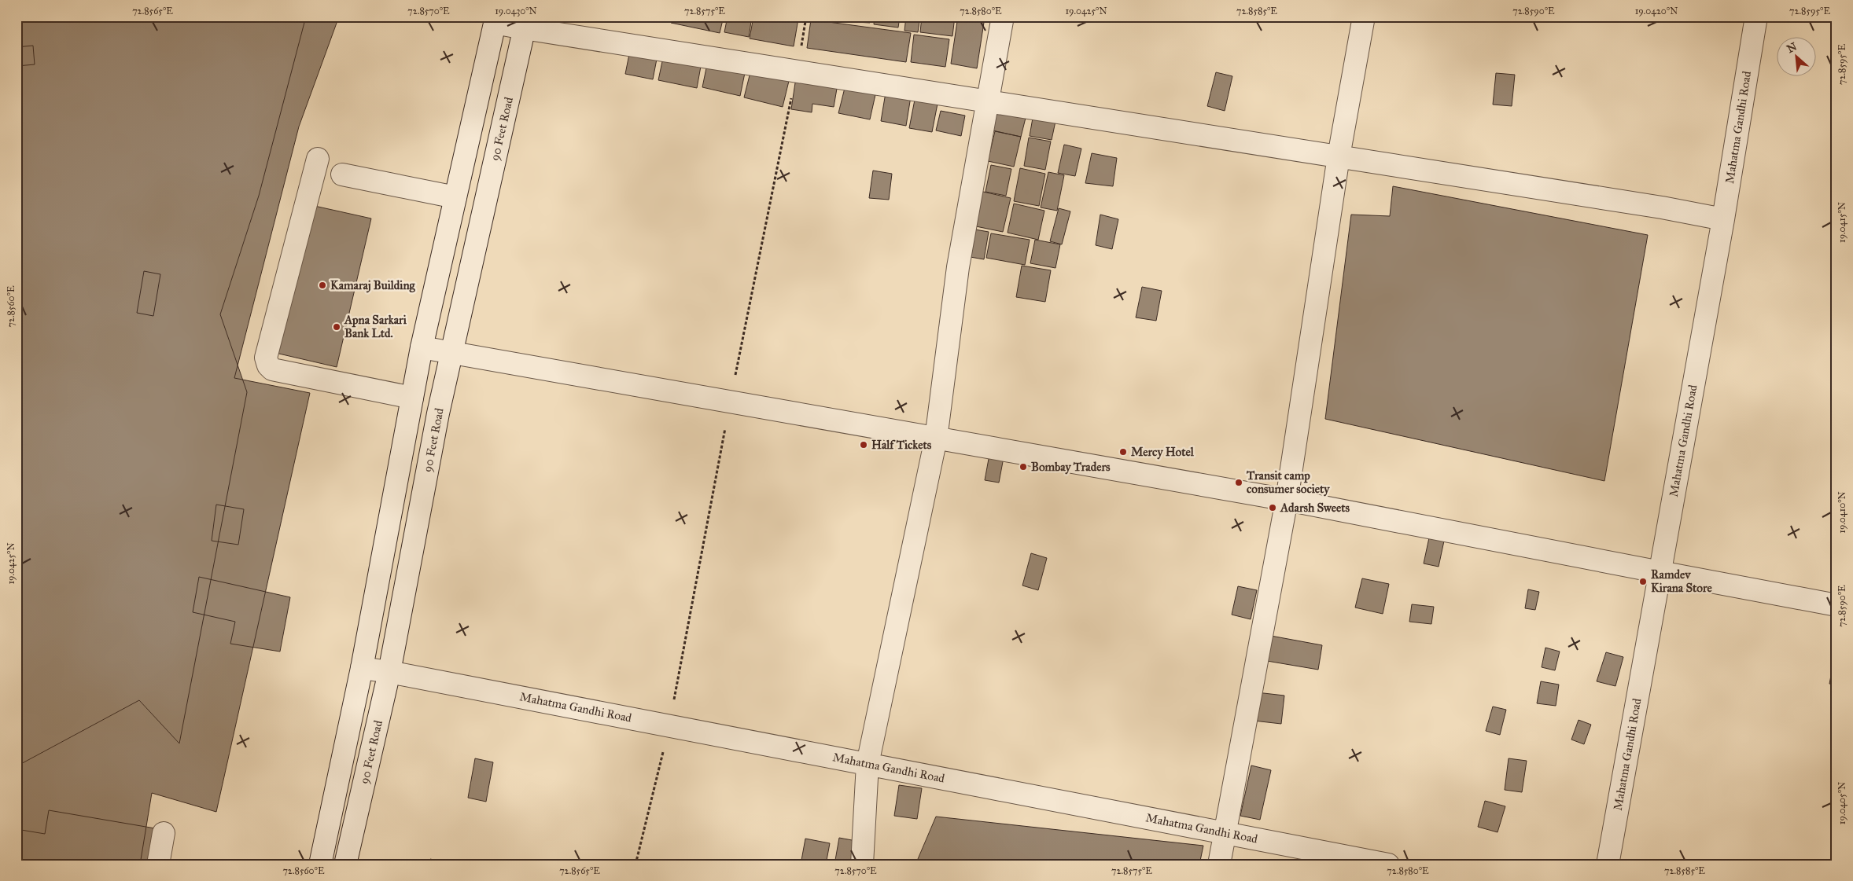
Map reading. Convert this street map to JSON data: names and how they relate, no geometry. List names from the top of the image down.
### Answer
{
  "streets": {
    "street": ["Mahatma Gandhi Road", "90 Feet Road"]
  },
  "crossings": [
    ["Mahatma Gandhi Road", "90 Feet Road"]
  ],
  "places": [
    "Kamaraj Building",
    "Apna Sarkari Bank Ltd.",
    "Half Tickets",
    "Mercy Hotel",
    "Bombay Traders",
    "Transit camp consumer society",
    "Adarsh Sweets",
    "Ramdev Kirana Store"
  ],
  "north": "top left",
  "coordinates": [
    "72.8565°E",
    "72.8570°E",
    "19.0430°N",
    "72.8575°E",
    "72.8580°E",
    "19.0425°N",
    "72.8585°E",
    "72.8590°E",
    "19.0420°N",
    "72.8595°E",
    "19.0415°N",
    "72.8560°E",
    "19.0410°N",
    "19.0405°N"
  ]
}
